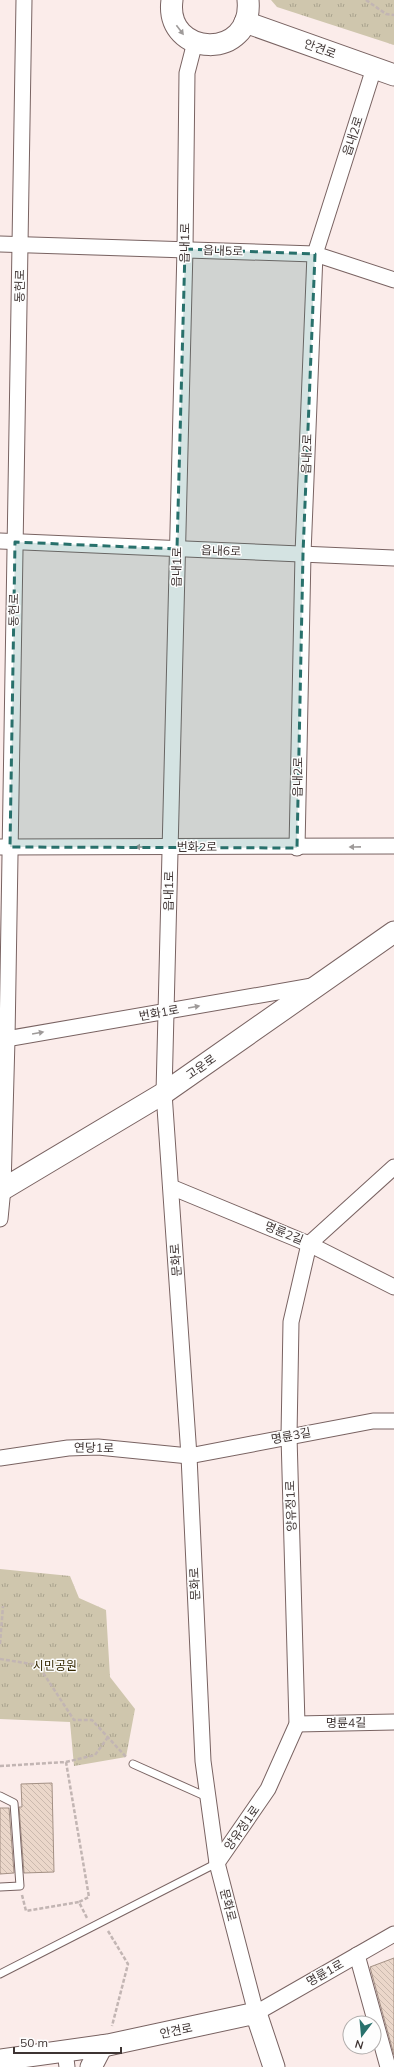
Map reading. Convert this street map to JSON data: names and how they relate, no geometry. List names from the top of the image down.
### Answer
{
  "streets": {
    "street": [
      "안견로",
      "읍내2로",
      "읍내1로",
      "읍내5로",
      "동헌로",
      "읍내6로",
      "번화2로",
      "번화1로",
      "고운로",
      "명륜2길",
      "문화로",
      "명륜3길",
      "연당1로",
      "양유정1로",
      "명륜4길",
      "명륜1로"
    ]
  },
  "crossings": [
    ["안견로", "읍내2로"],
    ["안견로", "문화로"],
    ["안견로", "명륜1로"],
    ["읍내2로", "읍내5로"],
    ["읍내2로", "읍내6로"],
    ["읍내2로", "번화2로"],
    ["읍내1로", "읍내5로"],
    ["읍내1로", "읍내6로"],
    ["읍내1로", "번화2로"],
    ["읍내1로", "번화1로"],
    ["읍내1로", "고운로"],
    ["읍내1로", "문화로"],
    ["읍내5로", "동헌로"],
    ["동헌로", "읍내6로"],
    ["동헌로", "번화2로"],
    ["동헌로", "번화1로"],
    ["동헌로", "고운로"],
    ["번화1로", "고운로"],
    ["고운로", "문화로"],
    ["명륜2길", "문화로"],
    ["명륜2길", "양유정1로"],
    ["문화로", "명륜3길"],
    ["문화로", "연당1로"],
    ["문화로", "양유정1로"],
    ["문화로", "명륜1로"],
    ["명륜3길", "연당1로"],
    ["명륜3길", "양유정1로"],
    ["양유정1로", "명륜4길"]
  ],
  "one_way": ["번화2로", "번화1로"],
  "parks": ["시민공원"],
  "scale_bar": "50 m",
  "north": "bottom"
}
